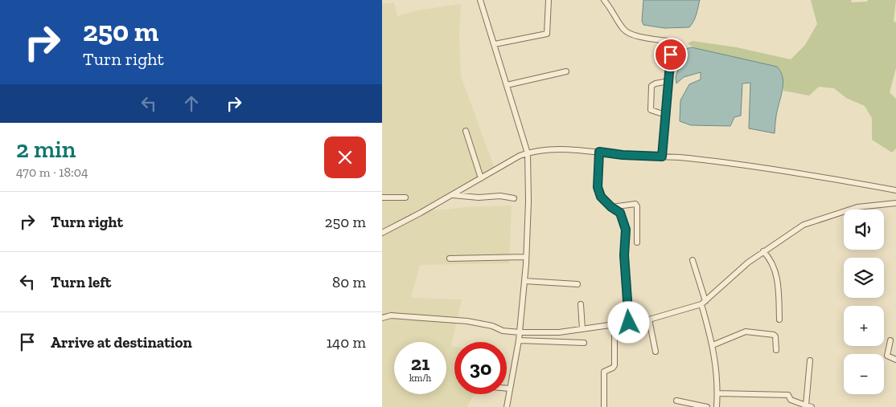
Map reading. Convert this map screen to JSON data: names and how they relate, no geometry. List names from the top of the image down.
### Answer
{
  "page": {
    "turn": ["250 m", "Turn right"],
    "heading": ["2 min", "470 m · 18:04"],
    "list": [
      {
        "name": "Turn right",
        "value": "250 m"
      },
      {
        "name": "Turn left",
        "value": "80 m"
      },
      {
        "name": "Arrive at destination",
        "value": "140 m"
      }
    ],
    "map_buttons": ["+", "−"],
    "speed": "21 km/h",
    "limit": "30"
  }
}
